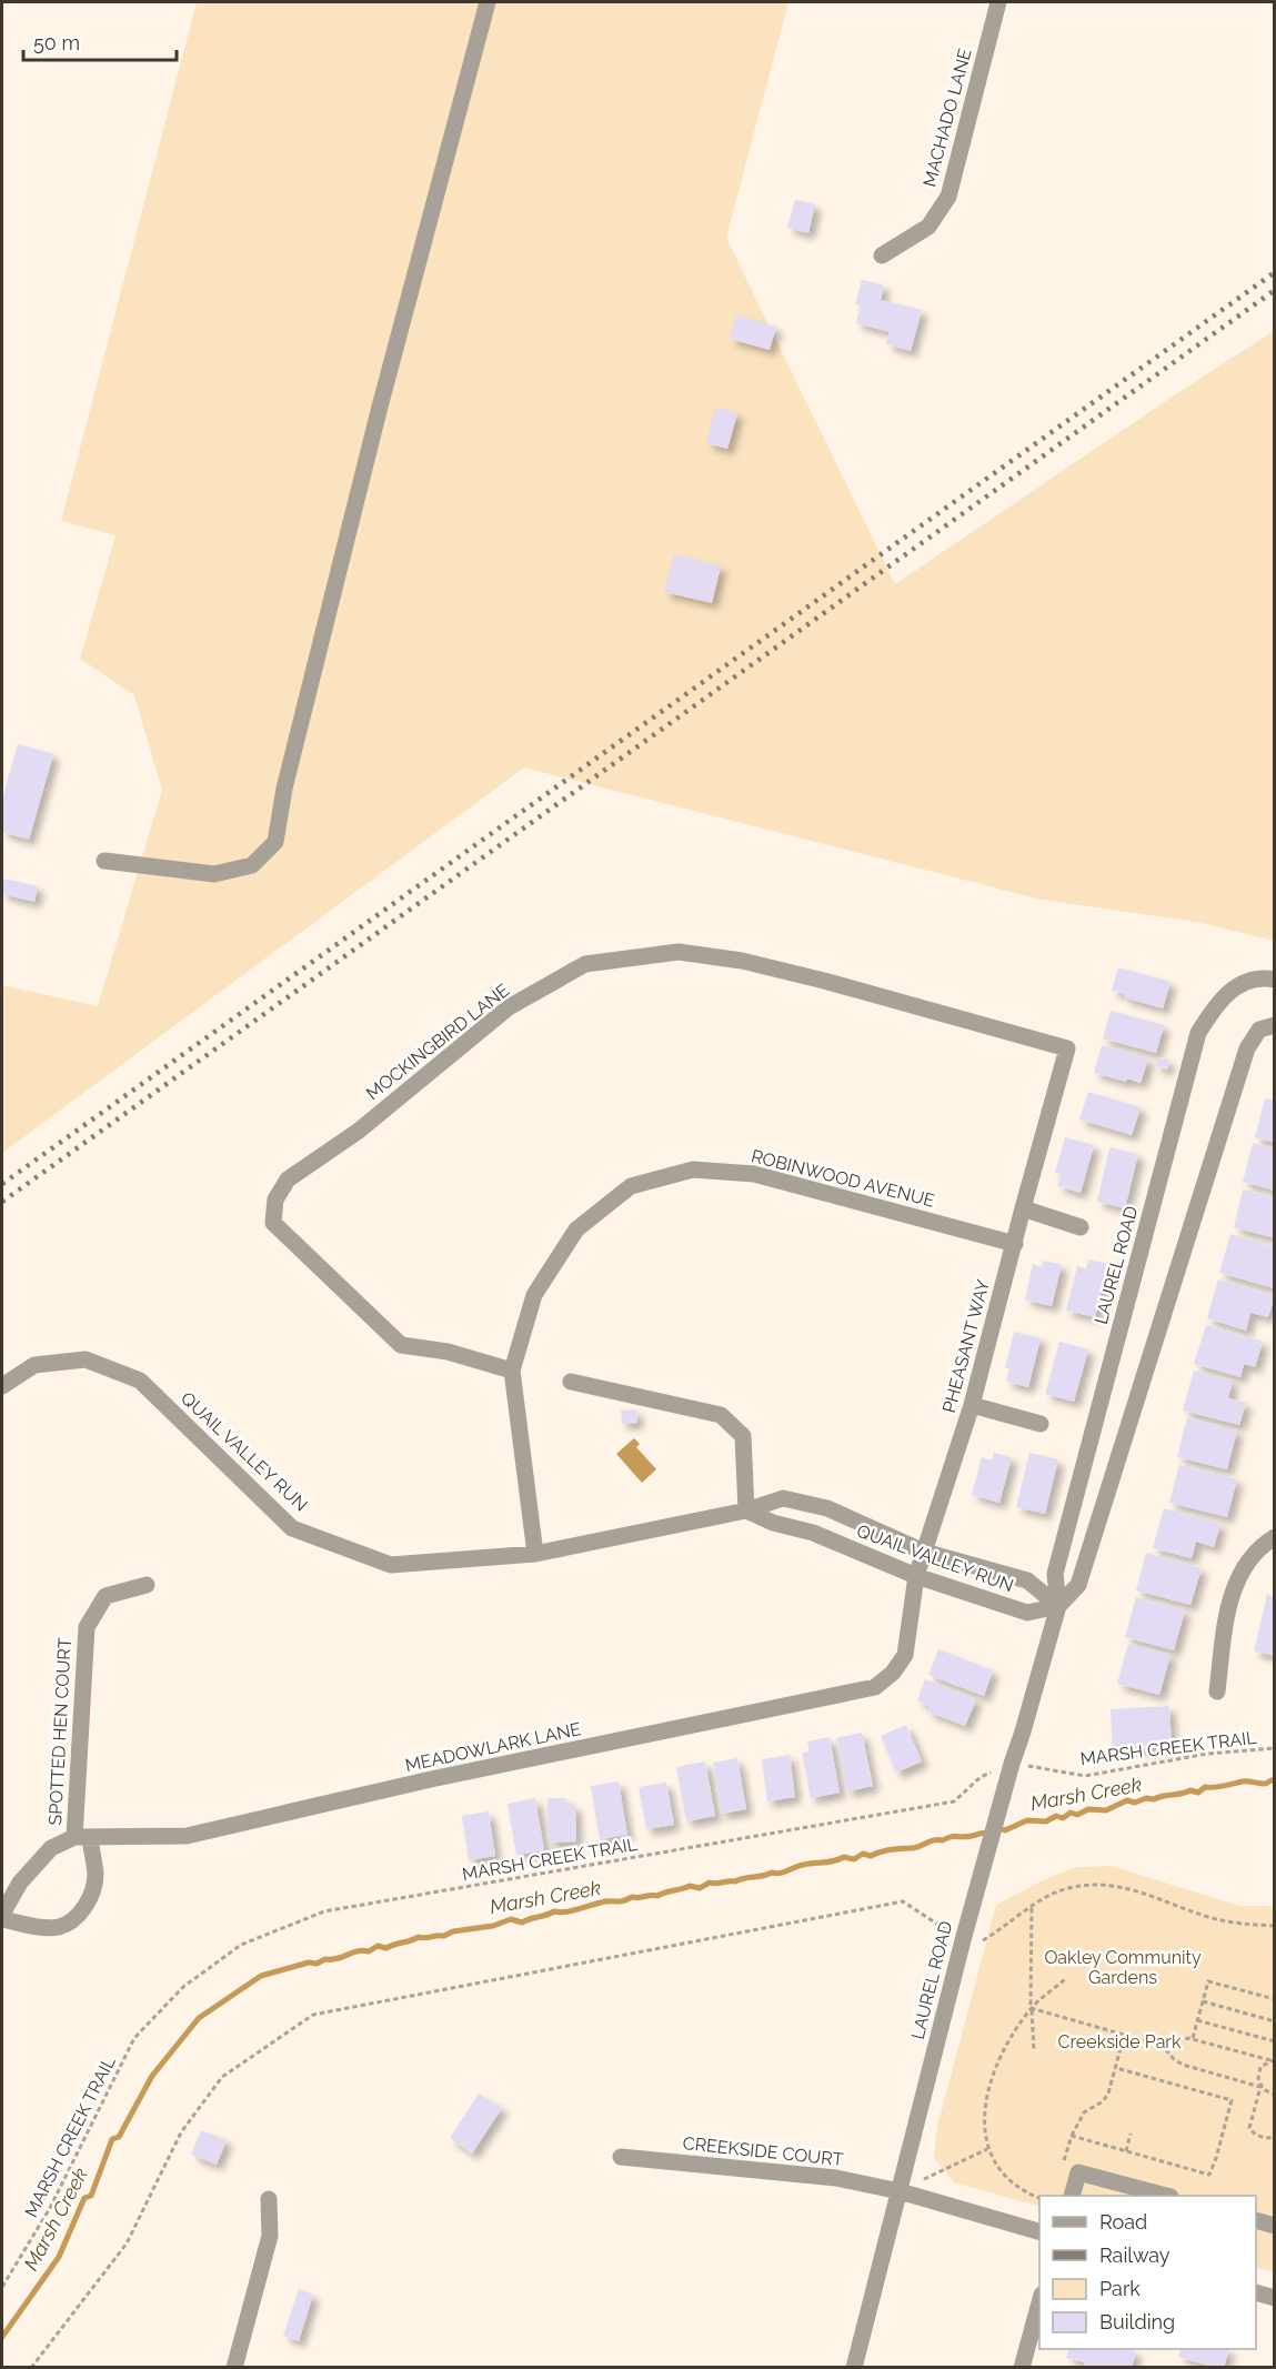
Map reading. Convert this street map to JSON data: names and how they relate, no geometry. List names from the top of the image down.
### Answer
{
  "streets": {
    "street": [
      "MACHADO LANE",
      "MOCKINGBIRD LANE",
      "ROBINWOOD AVENUE",
      "LAUREL ROAD",
      "PHEASANT WAY",
      "QUAIL VALLEY RUN",
      "SPOTTED HEN COURT",
      "MEADOWLARK LANE",
      "CREEKSIDE COURT"
    ],
    "path": ["MARSH CREEK TRAIL"]
  },
  "crossings": [
    ["MOCKINGBIRD LANE", "ROBINWOOD AVENUE"],
    ["MOCKINGBIRD LANE", "PHEASANT WAY"],
    ["ROBINWOOD AVENUE", "PHEASANT WAY"],
    ["ROBINWOOD AVENUE", "QUAIL VALLEY RUN"],
    ["LAUREL ROAD", "QUAIL VALLEY RUN"],
    ["LAUREL ROAD", "MARSH CREEK TRAIL"],
    ["LAUREL ROAD", "CREEKSIDE COURT"],
    ["PHEASANT WAY", "QUAIL VALLEY RUN"],
    ["PHEASANT WAY", "MEADOWLARK LANE"],
    ["SPOTTED HEN COURT", "MEADOWLARK LANE"]
  ],
  "water": ["Marsh Creek"],
  "parks": ["Oakley Community Gardens", "Creekside Park"],
  "legend": [
    "Road",
    "Railway",
    "Park",
    "Building"
  ],
  "scale_bar": "50 m"
}
